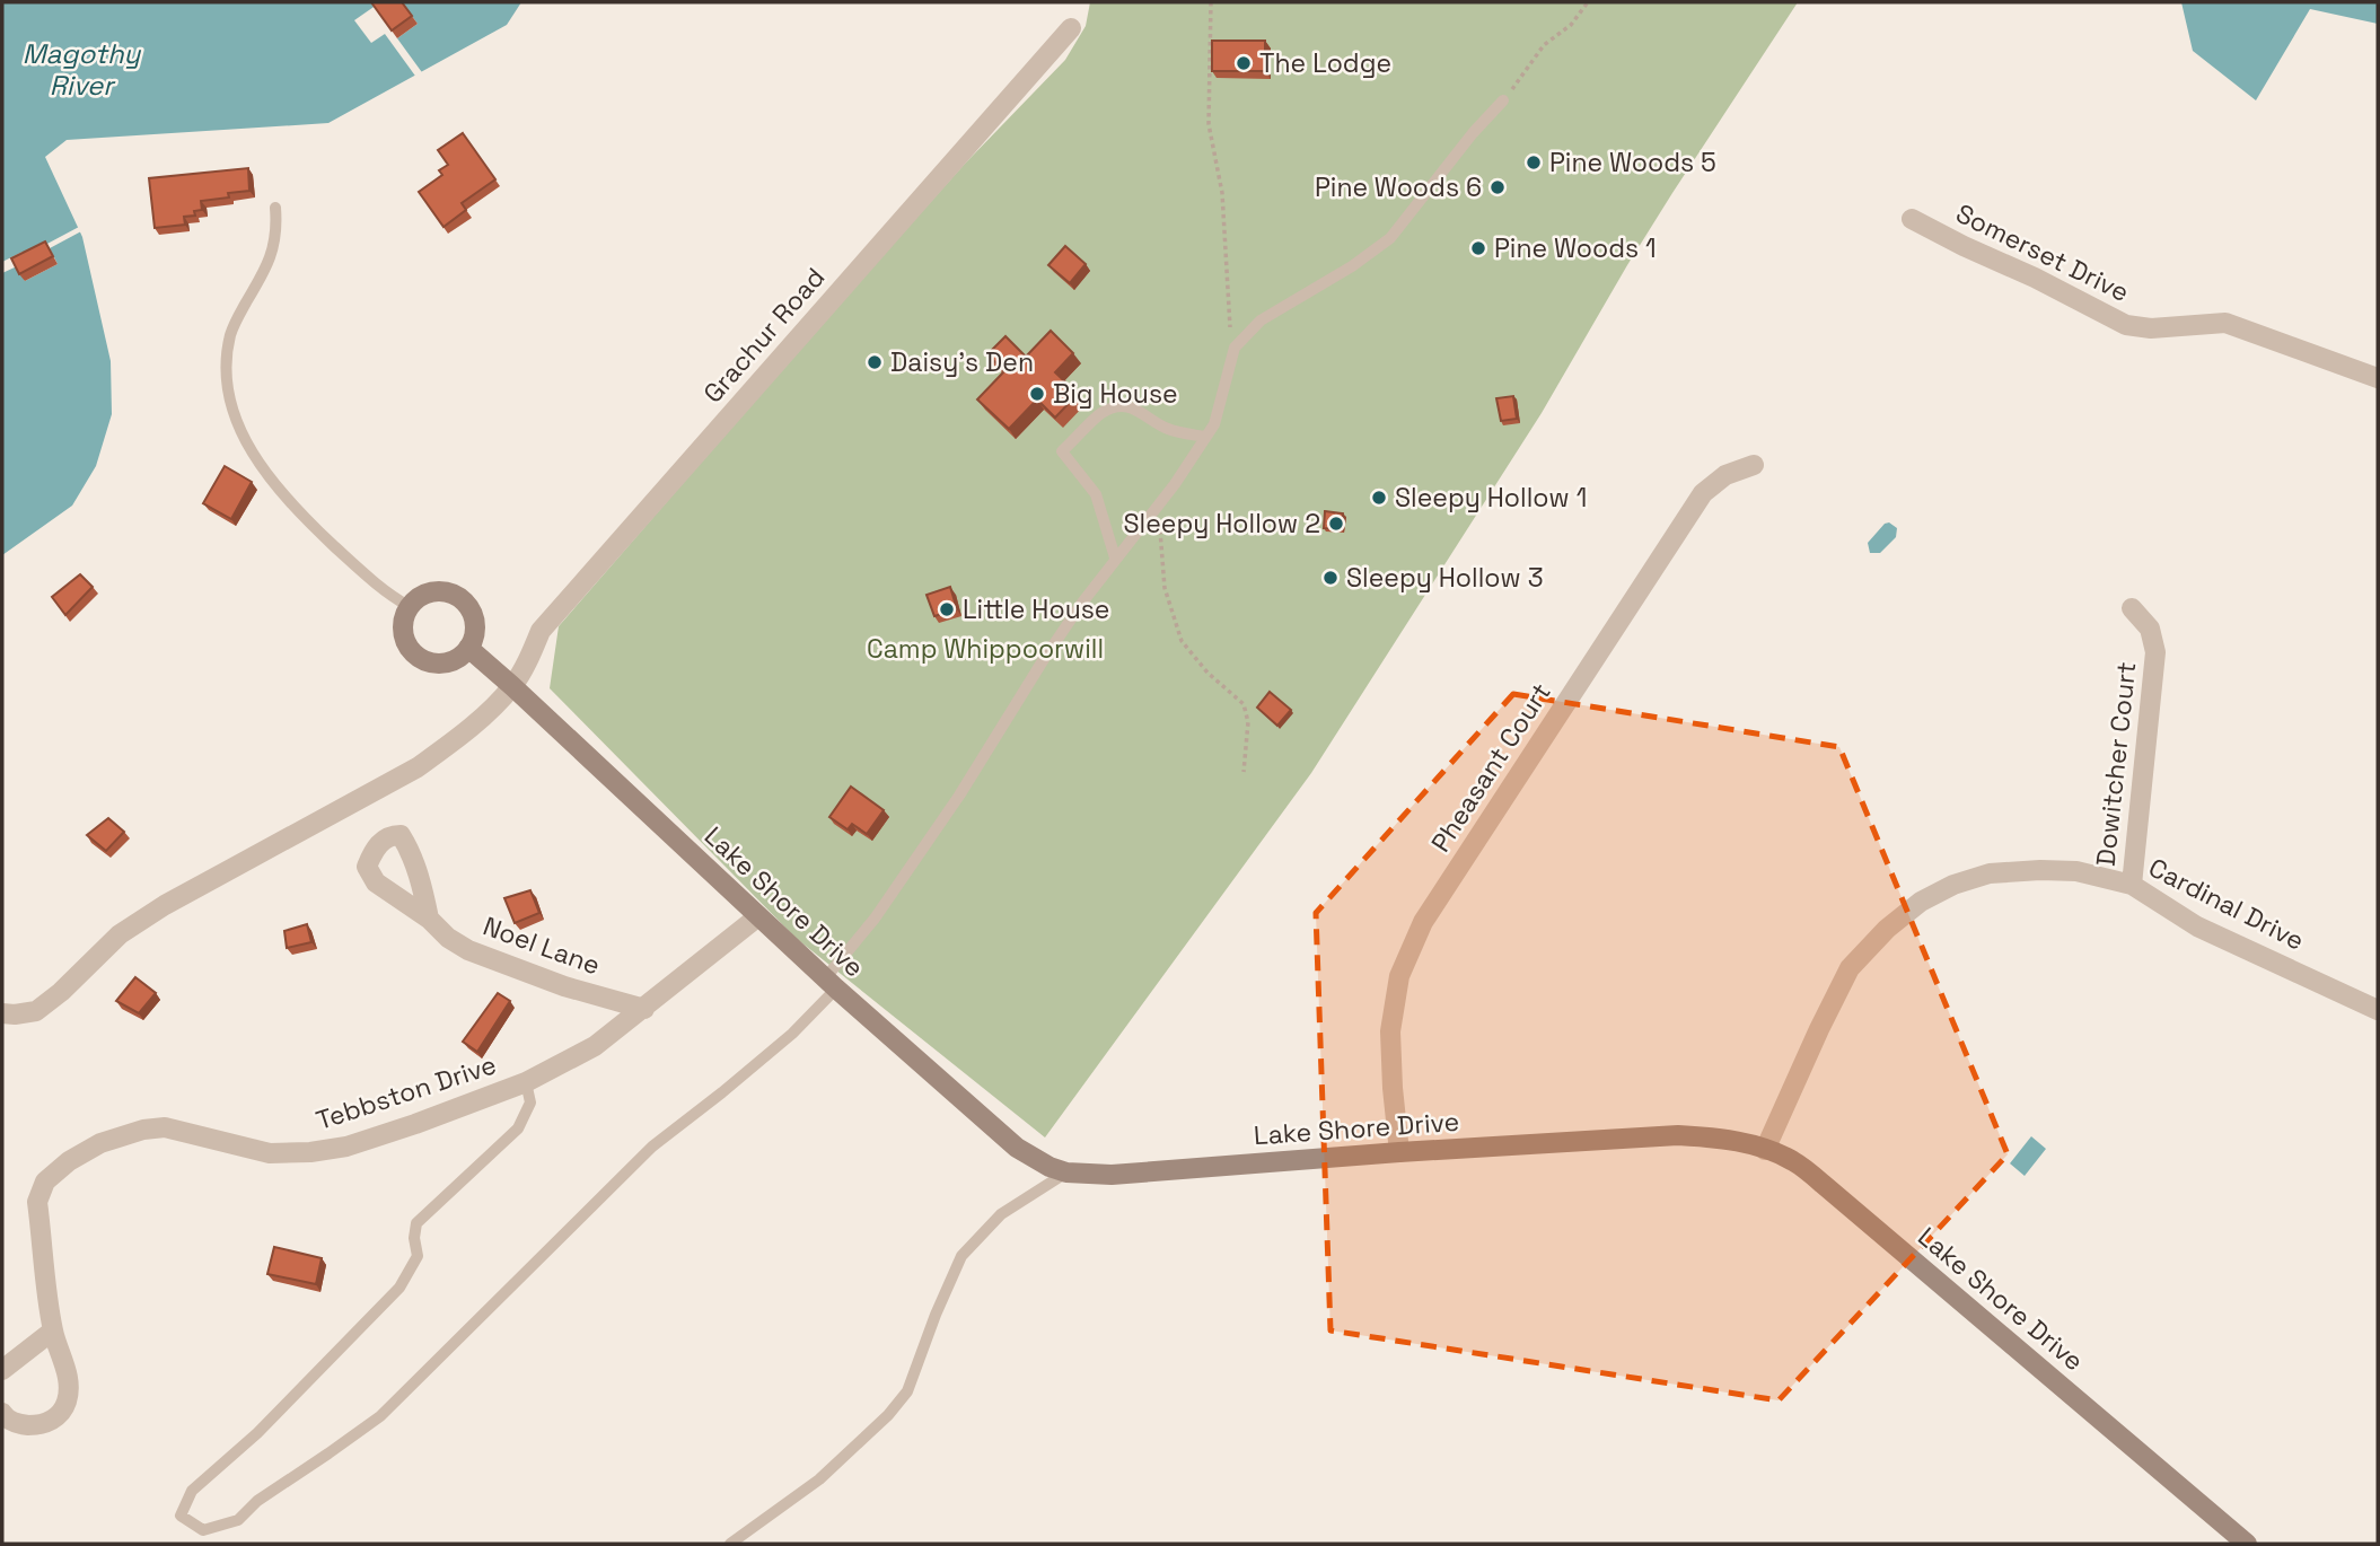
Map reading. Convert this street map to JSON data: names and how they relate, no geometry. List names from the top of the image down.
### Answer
{
  "streets": {
    "street": [
      "Somerset Drive",
      "Grachur Road",
      "Dowitcher Court",
      "Pheasant Court",
      "Lake Shore Drive",
      "Cardinal Drive",
      "Noel Lane",
      "Tebbston Drive"
    ]
  },
  "crossings": [
    ["Grachur Road", "Lake Shore Drive"],
    ["Dowitcher Court", "Cardinal Drive"],
    ["Pheasant Court", "Lake Shore Drive"],
    ["Lake Shore Drive", "Cardinal Drive"],
    ["Lake Shore Drive", "Tebbston Drive"],
    ["Noel Lane", "Tebbston Drive"]
  ],
  "water": ["Magothy River"],
  "parks": ["Camp Whippoorwill"],
  "places": [
    "The Lodge",
    "Pine Woods 5",
    "Pine Woods 6",
    "Pine Woods 1",
    "Daisy’s Den",
    "Big House",
    "Sleepy Hollow 1",
    "Sleepy Hollow 2",
    "Sleepy Hollow 3",
    "Little House"
  ]
}
